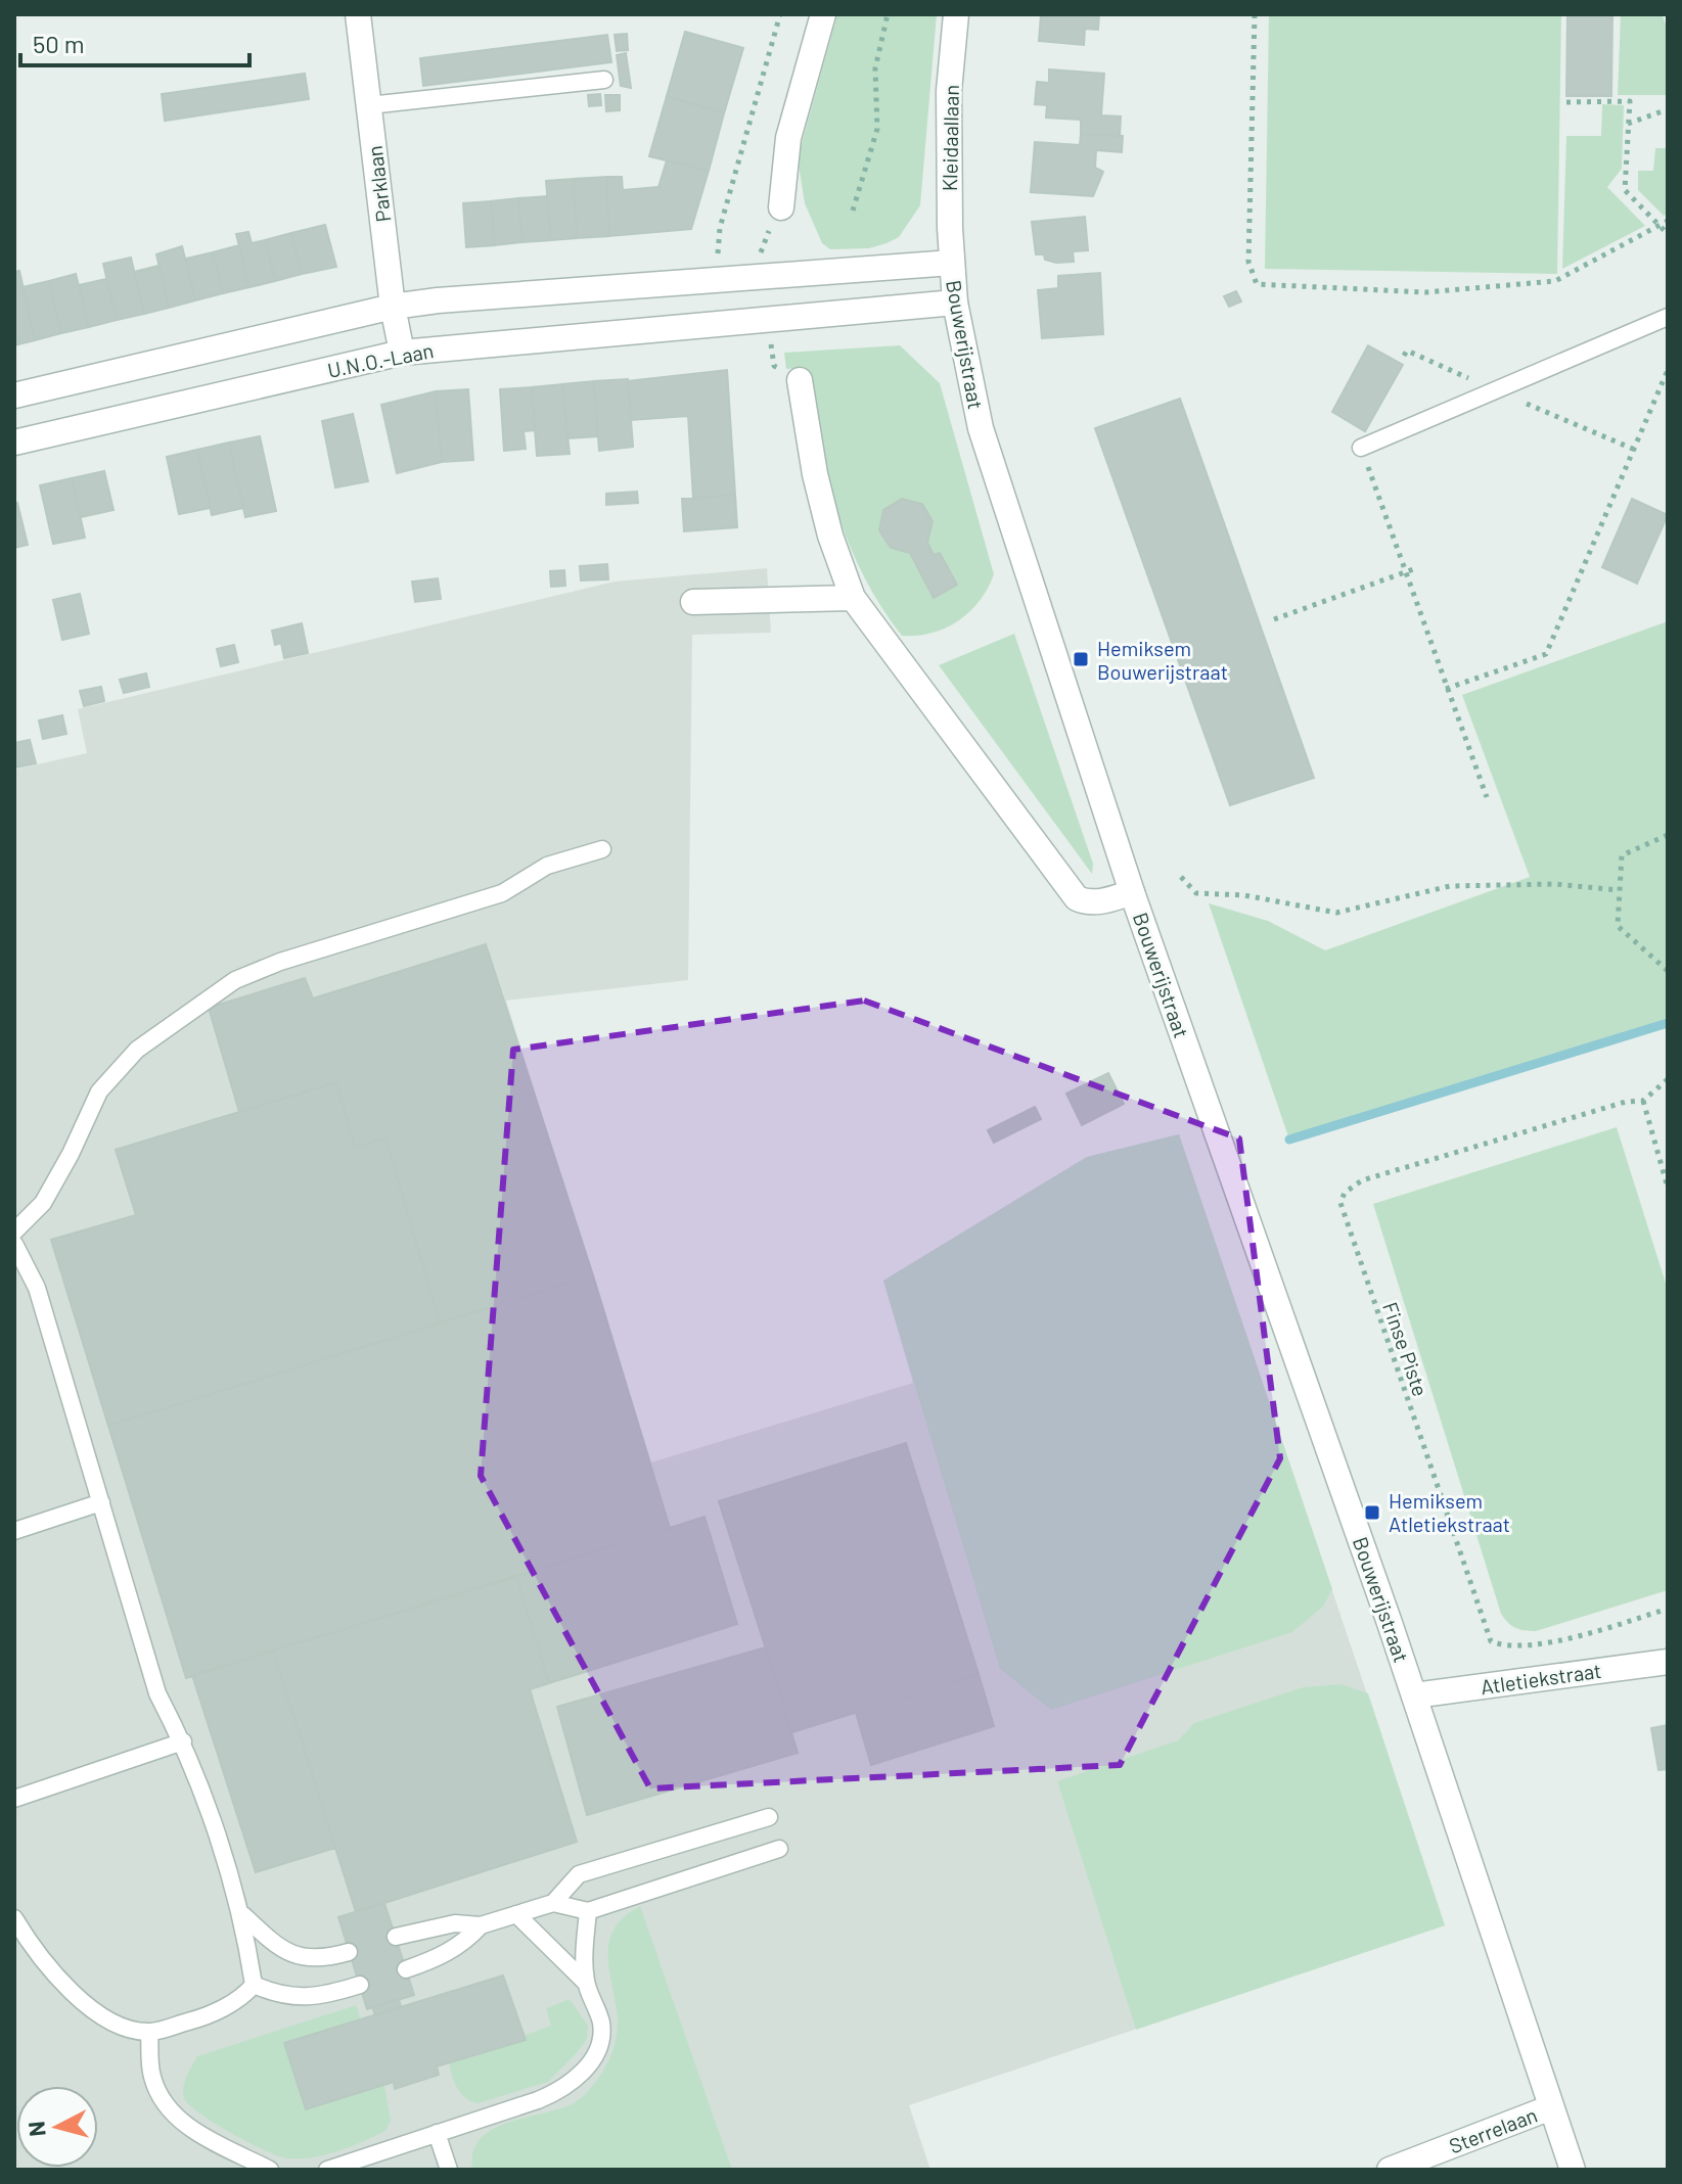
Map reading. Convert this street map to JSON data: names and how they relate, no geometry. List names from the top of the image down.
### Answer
{
  "streets": {
    "street": [
      "Kleidaallaan",
      "Parklaan",
      "Bouwerijstraat",
      "U.N.O.-Laan",
      "Atletiekstraat",
      "Sterrelaan"
    ],
    "path": ["Finse Piste"]
  },
  "crossings": [
    ["Kleidaallaan", "Bouwerijstraat"],
    ["Parklaan", "U.N.O.-Laan"],
    ["Bouwerijstraat", "U.N.O.-Laan"],
    ["Bouwerijstraat", "Atletiekstraat"],
    ["Bouwerijstraat", "Sterrelaan"]
  ],
  "places": {
    "transit": ["Hemiksem Bouwerijstraat", "Hemiksem Atletiekstraat"]
  },
  "scale_bar": "50 m",
  "north": "left"
}
